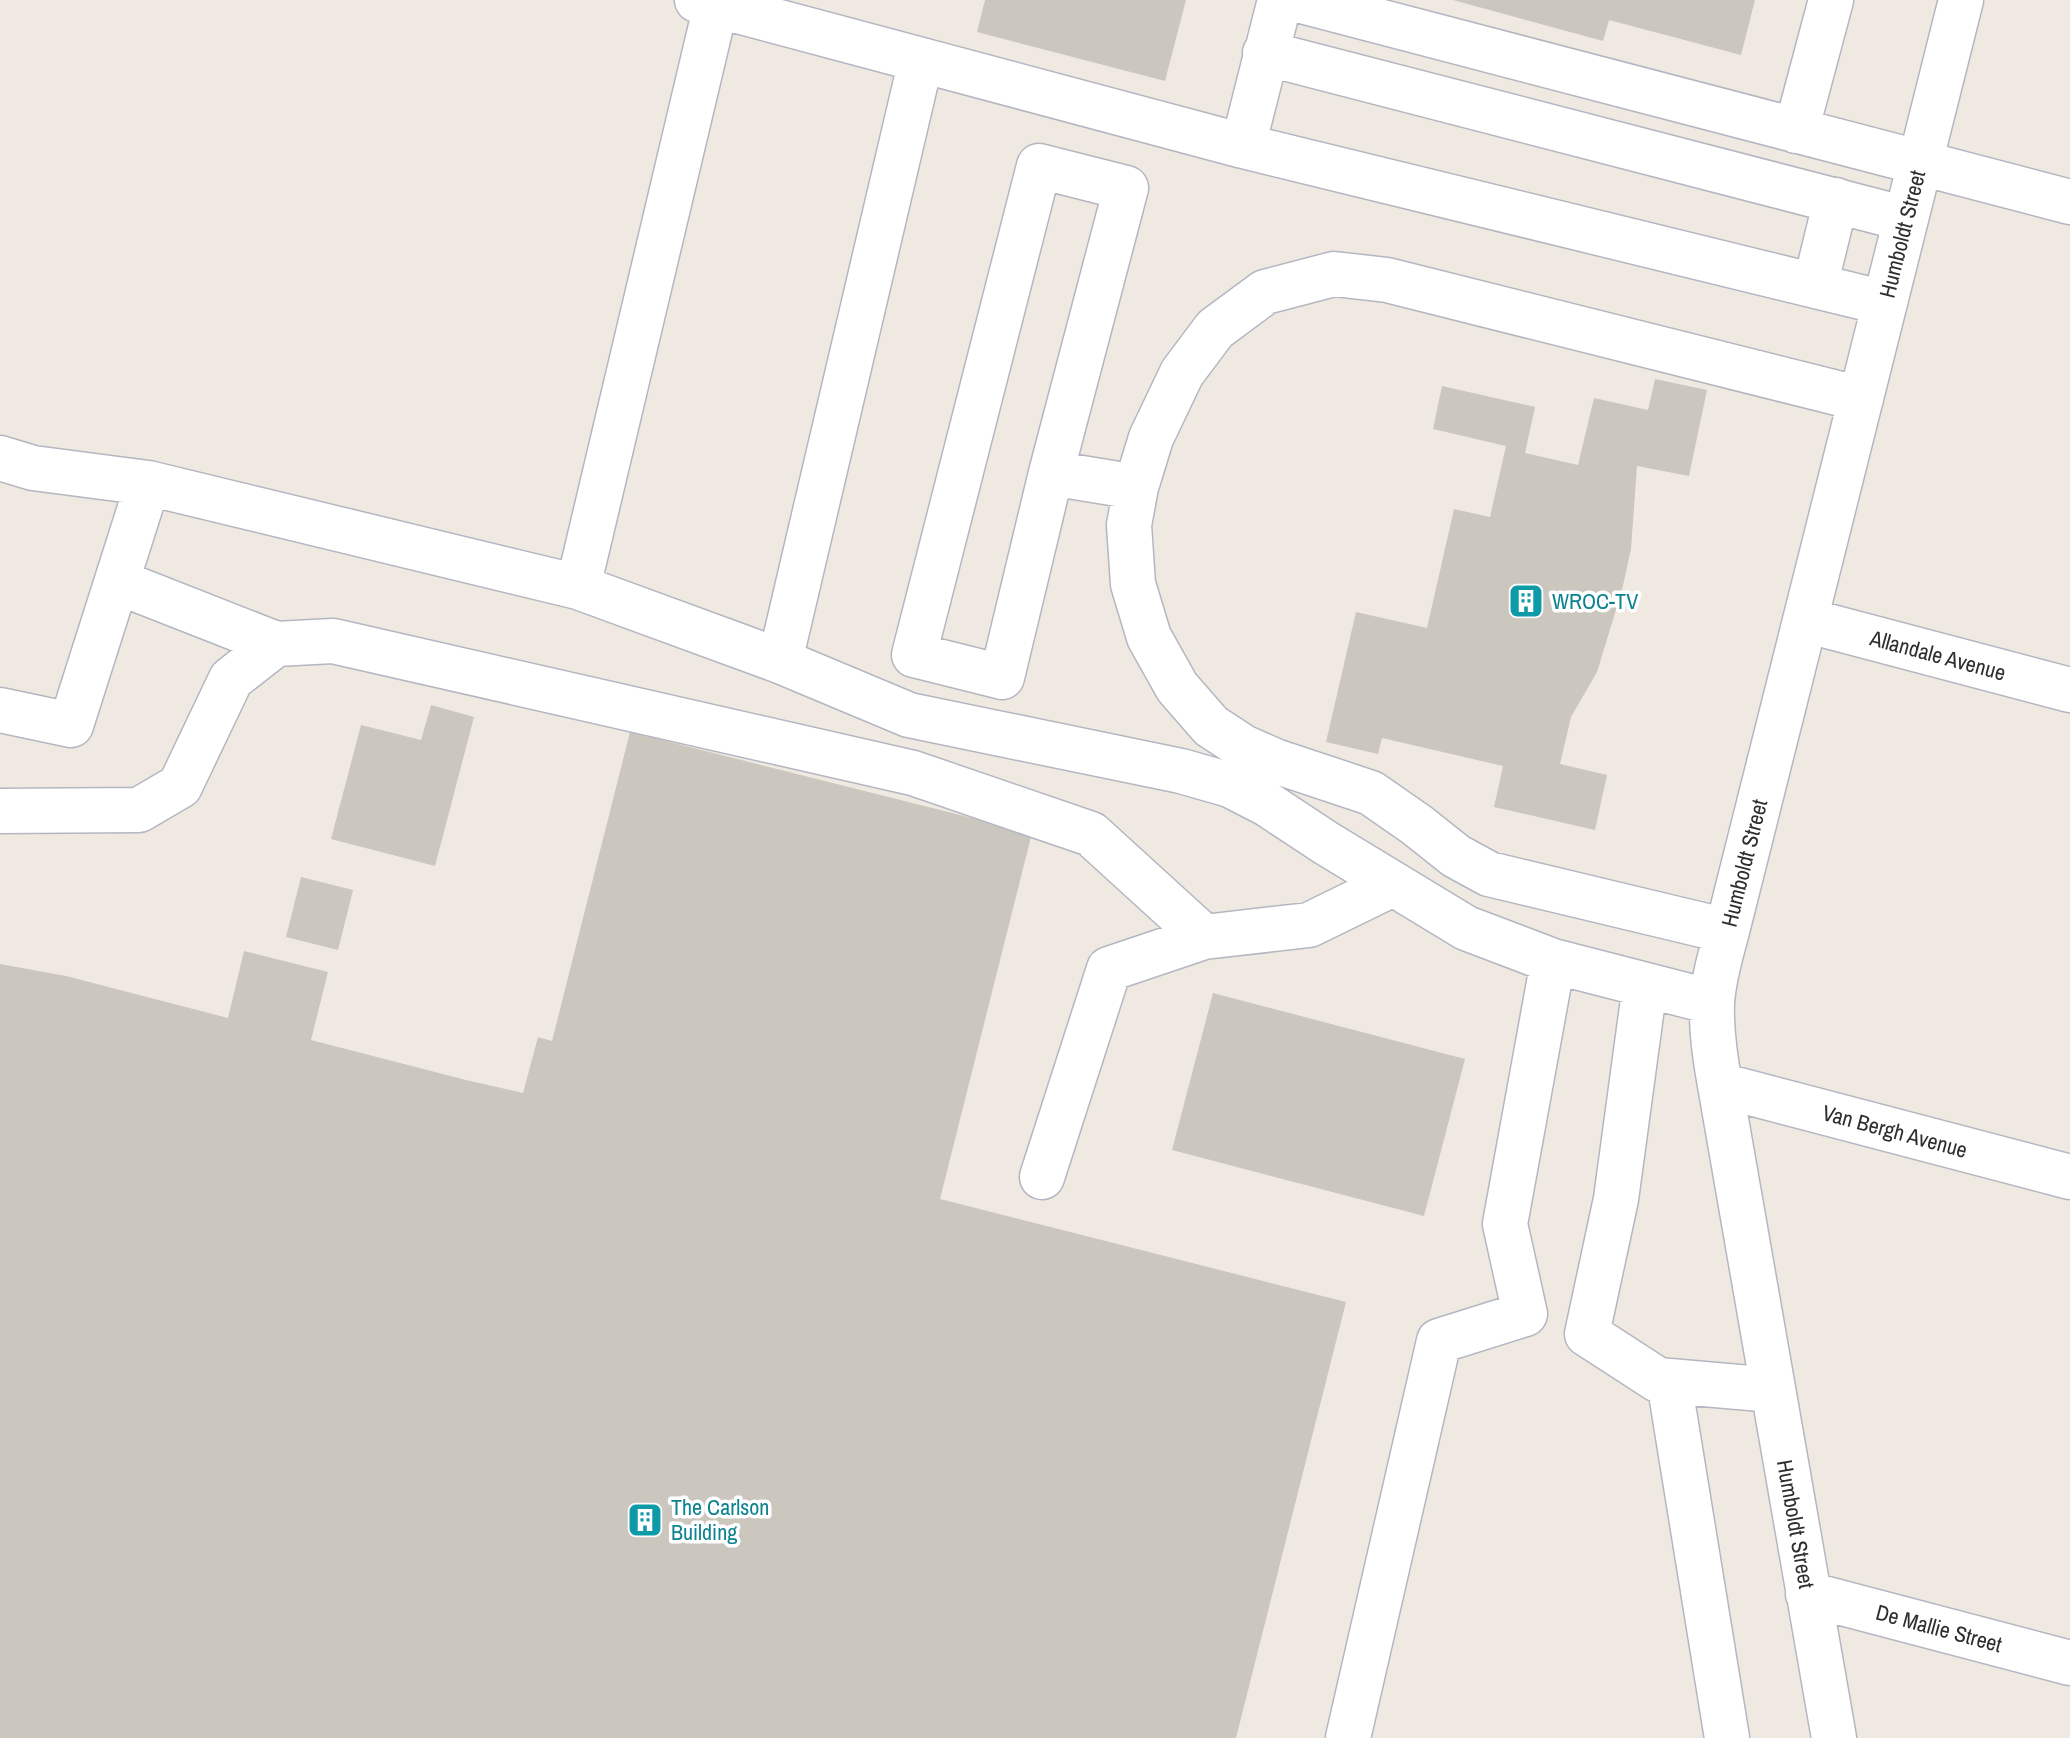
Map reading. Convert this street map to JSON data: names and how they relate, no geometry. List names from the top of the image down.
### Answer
{
  "streets": {
    "street": [
      "Humboldt Street",
      "Allandale Avenue",
      "Van Bergh Avenue",
      "De Mallie Street"
    ]
  },
  "crossings": [
    ["Humboldt Street", "Allandale Avenue"],
    ["Humboldt Street", "Van Bergh Avenue"],
    ["Humboldt Street", "De Mallie Street"]
  ],
  "places": {
    "building": ["WROC-TV", "The Carlson Building"]
  }
}
